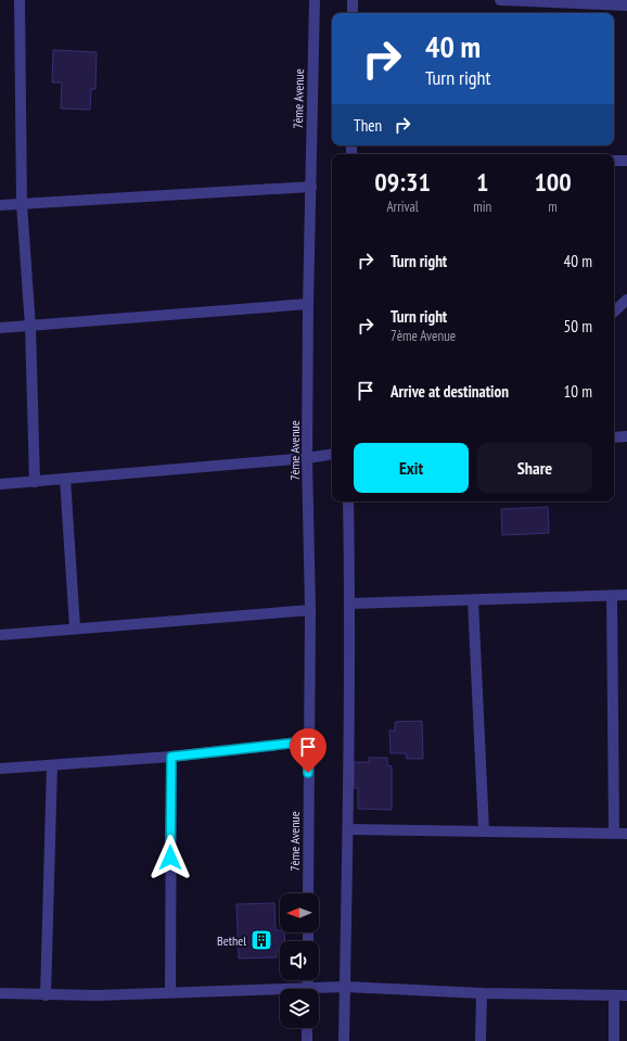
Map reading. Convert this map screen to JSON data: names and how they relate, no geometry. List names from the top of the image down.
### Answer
{
  "streets": {
    "street": ["7ème Avenue"]
  },
  "places": {
    "building": ["Bethel"]
  },
  "north": "left",
  "page": {
    "turn": ["40 m", "Turn right"],
    "then": "Then",
    "eta": [
      "09:31",
      "Arrival",
      "1",
      "min",
      "100",
      "m"
    ],
    "list": [
      {
        "name": "Turn right",
        "value": "40 m"
      },
      {
        "name": "Turn right",
        "note": "7ème Avenue",
        "value": "50 m"
      },
      {
        "name": "Arrive at destination",
        "value": "10 m"
      }
    ],
    "buttons": ["Exit", "Share"]
  }
}
